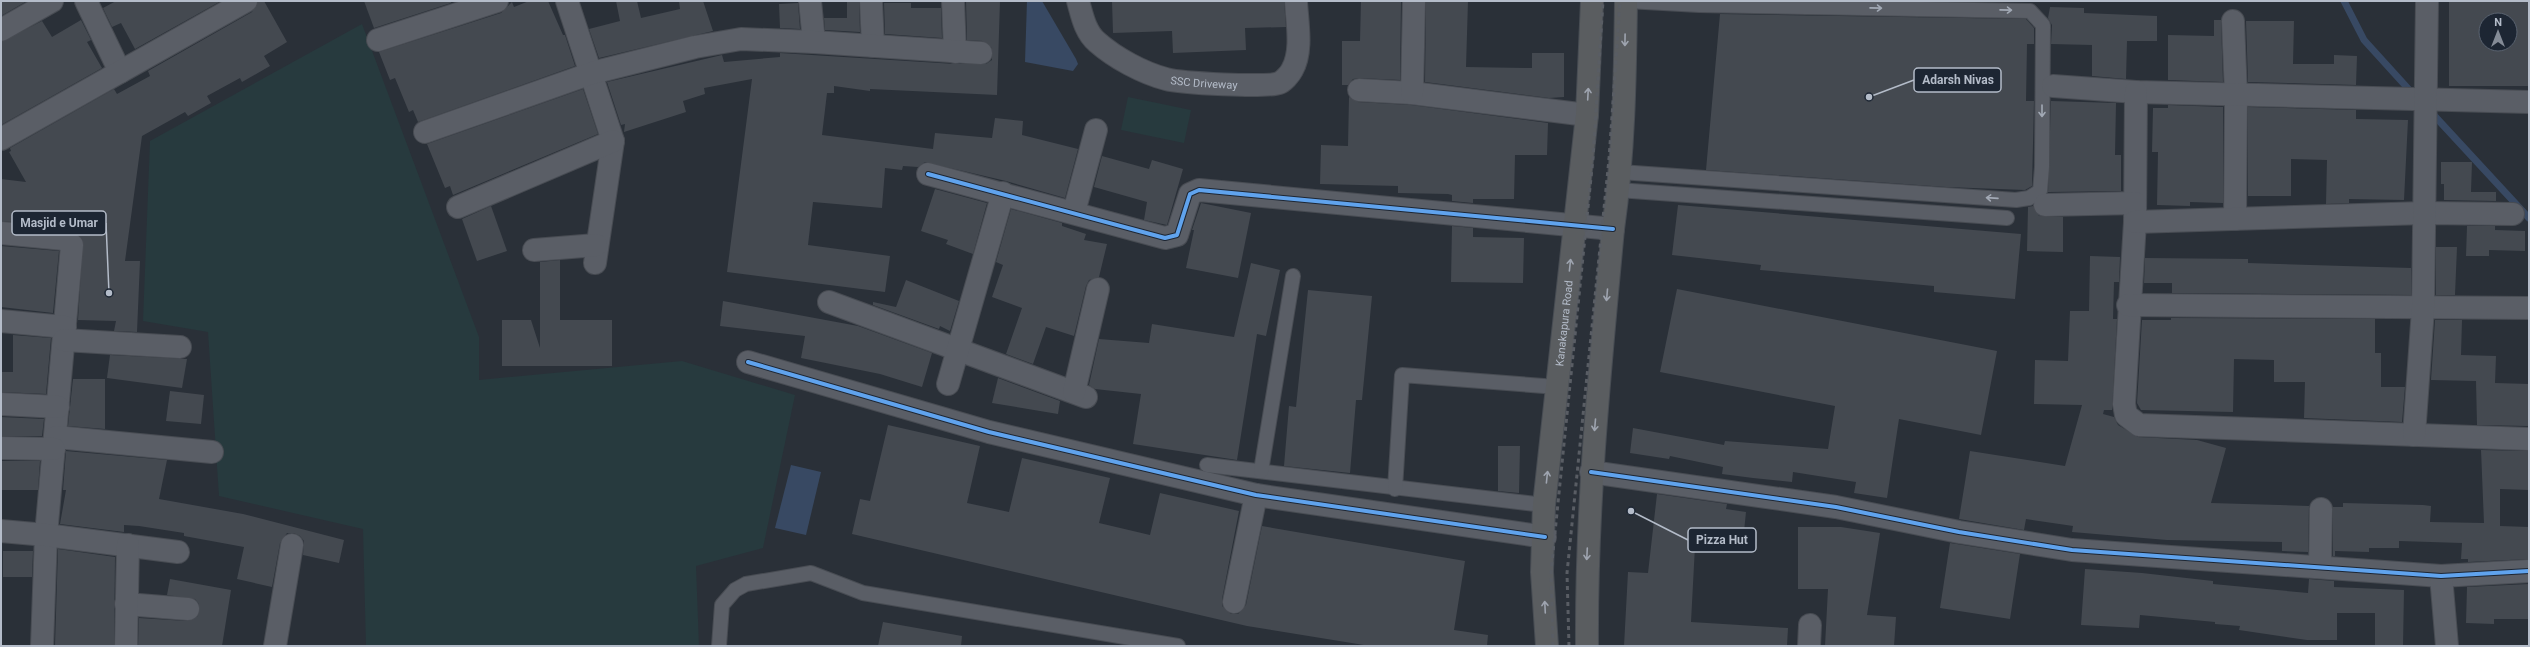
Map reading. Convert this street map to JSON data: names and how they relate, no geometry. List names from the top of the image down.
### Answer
{
  "streets": {
    "highway": ["Kanakapura Road"],
    "street": ["SSC Driveway"]
  },
  "places": ["Adarsh Nivas", "Masjid e Umar", "Pizza Hut"],
  "north": "top"
}
